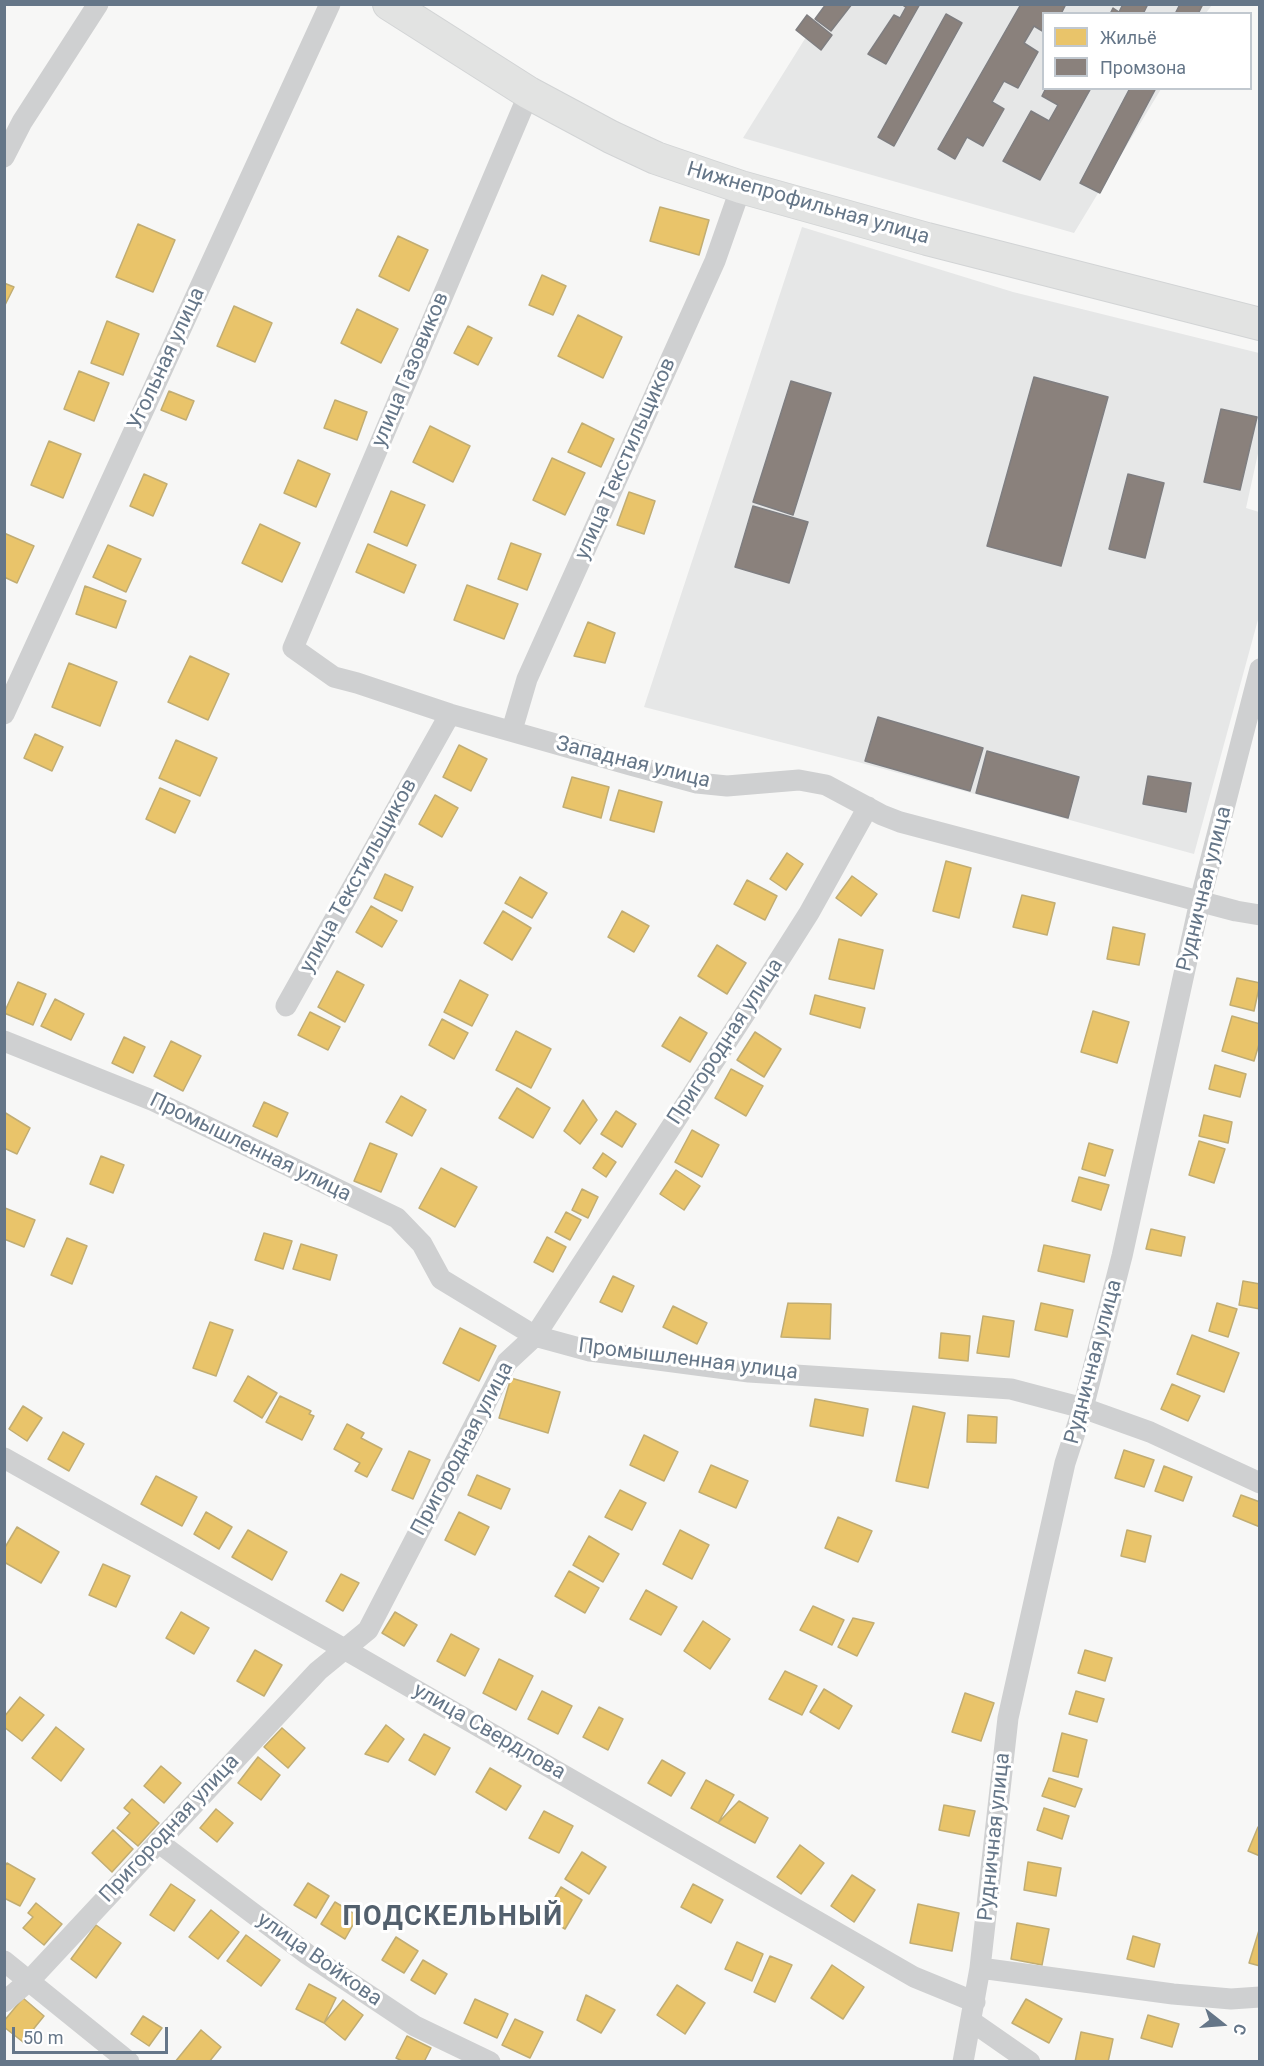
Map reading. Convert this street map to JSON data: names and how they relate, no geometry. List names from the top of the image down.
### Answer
{
  "streets": {
    "street": [
      "Нижнепрофильная улица",
      "Угольная улица",
      "улица Газовиков",
      "улица Текстильщиков",
      "Западная улица",
      "Рудничная улица",
      "Пригородная улица",
      "Промышленная улица",
      "улица Свердлова",
      "улица Войкова"
    ]
  },
  "crossings": [
    ["Нижнепрофильная улица", "улица Газовиков"],
    ["Нижнепрофильная улица", "улица Текстильщиков"],
    ["улица Газовиков", "Западная улица"],
    ["улица Текстильщиков", "Западная улица"],
    ["Западная улица", "Рудничная улица"],
    ["Западная улица", "Пригородная улица"],
    ["Рудничная улица", "Промышленная улица"],
    ["Рудничная улица", "улица Свердлова"],
    ["Пригородная улица", "Промышленная улица"],
    ["Пригородная улица", "улица Свердлова"],
    ["Пригородная улица", "улица Войкова"]
  ],
  "districts": ["ПОДСКЕЛЬНЫЙ"],
  "legend": ["Жильё", "Промзона"],
  "scale_bar": "50 m",
  "north": "right"
}
